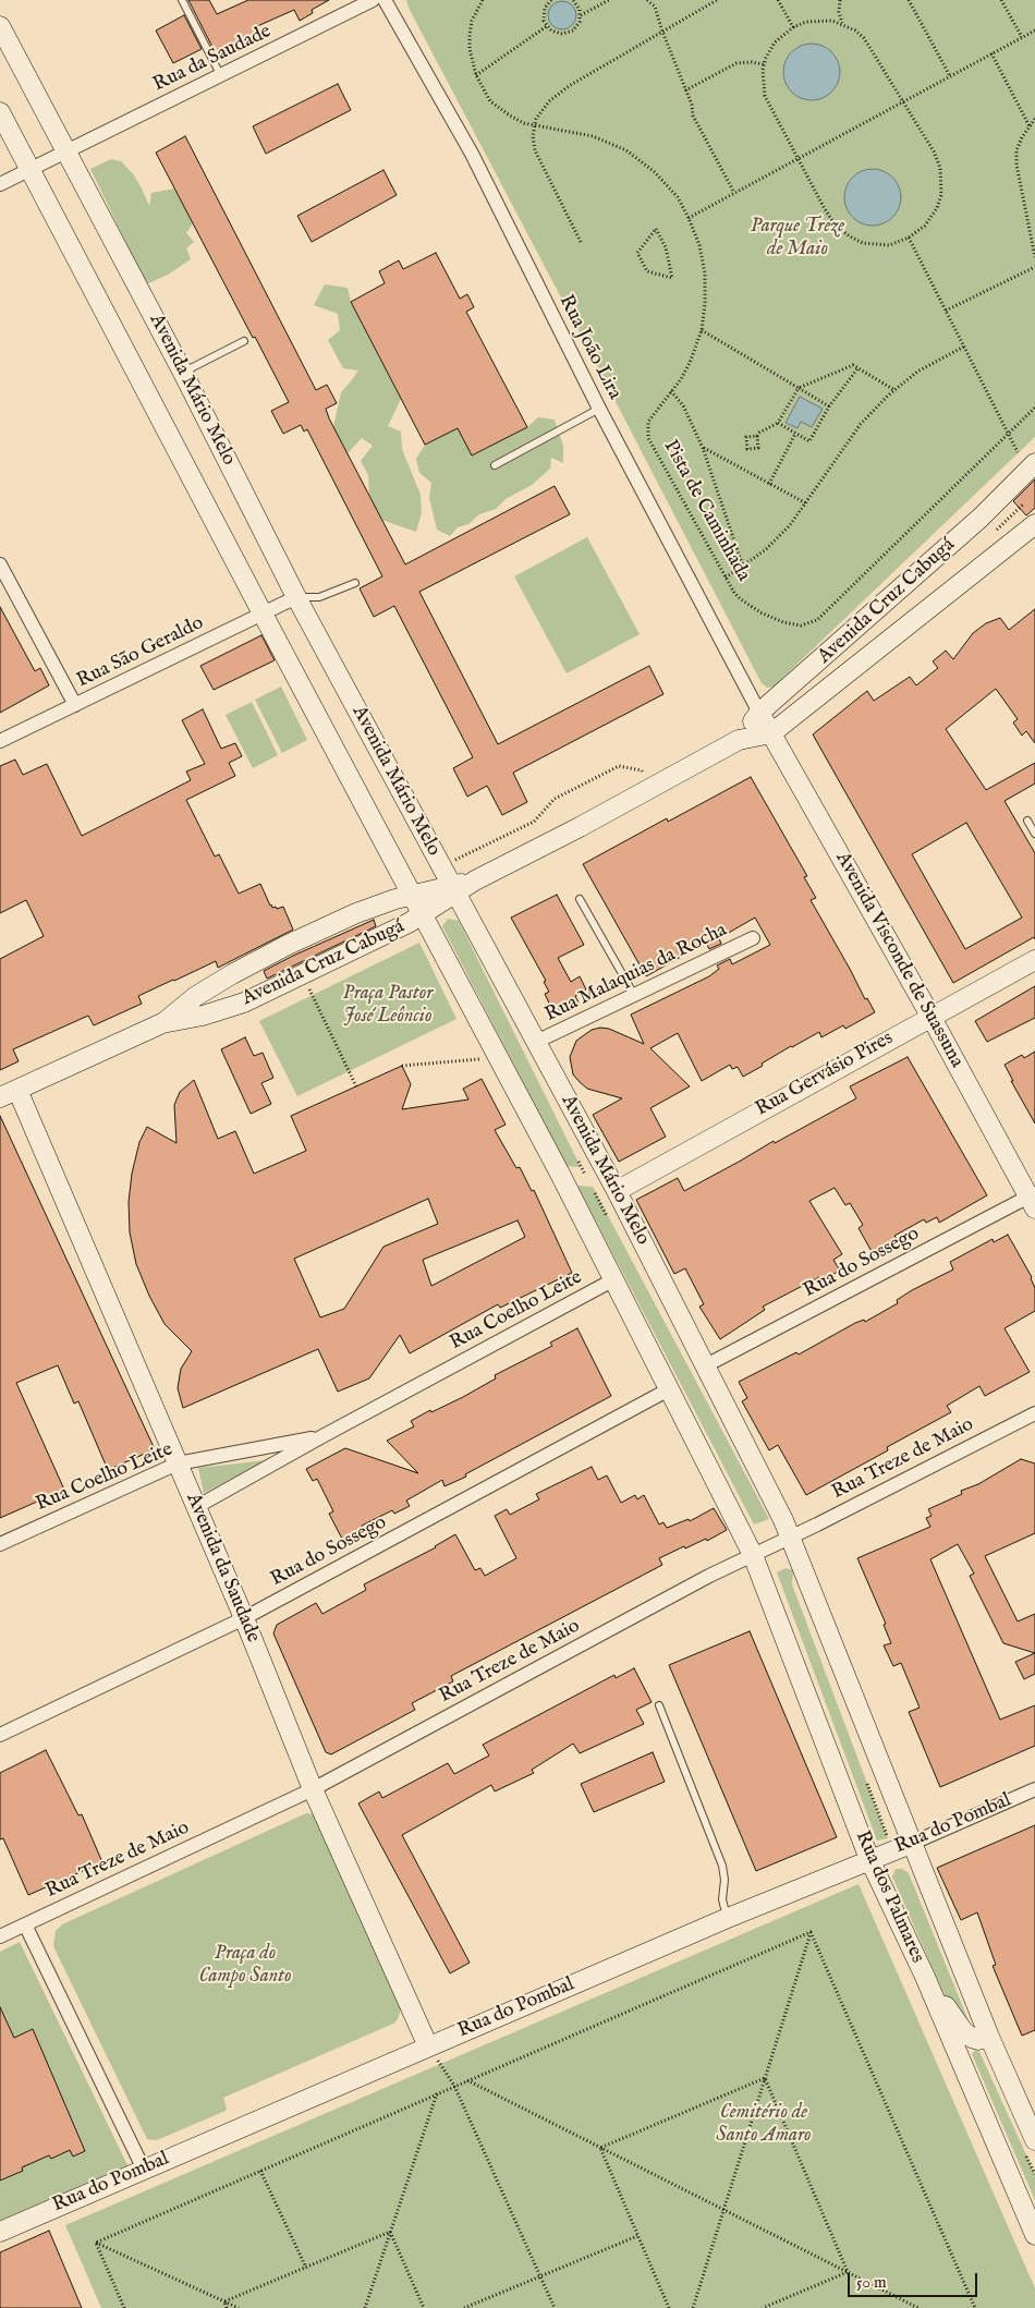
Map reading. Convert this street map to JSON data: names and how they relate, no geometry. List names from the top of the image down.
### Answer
{
  "streets": {
    "main road": [
      "Avenida Mário Melo",
      "Avenida Cruz Cabugá",
      "Avenida Visconde de Suassuna",
      "Rua Gervásio Pires",
      "Avenida da Saudade",
      "Rua do Pombal",
      "Rua dos Palmares"
    ],
    "street": [
      "Rua da Saudade",
      "Rua João Lira",
      "Rua São Geraldo",
      "Rua Malaquias da Rocha",
      "Rua do Sossego",
      "Rua Coelho Leite",
      "Rua Treze de Maio"
    ],
    "path": ["Pista de Caminhada"]
  },
  "crossings": [
    ["Rua da Saudade", "Avenida Mário Melo"],
    ["Rua João Lira", "Avenida Cruz Cabugá"],
    ["Rua João Lira", "Avenida Visconde de Suassuna"],
    ["Avenida Mário Melo", "Avenida Cruz Cabugá"],
    ["Avenida Mário Melo", "Rua São Geraldo"],
    ["Avenida Mário Melo", "Rua Malaquias da Rocha"],
    ["Avenida Mário Melo", "Rua Gervásio Pires"],
    ["Avenida Mário Melo", "Rua do Sossego"],
    ["Avenida Mário Melo", "Rua Coelho Leite"],
    ["Avenida Mário Melo", "Rua Treze de Maio"],
    ["Avenida Mário Melo", "Rua dos Palmares"],
    ["Avenida Cruz Cabugá", "Avenida Visconde de Suassuna"],
    ["Avenida Cruz Cabugá", "Avenida da Saudade"],
    ["Avenida Visconde de Suassuna", "Rua Gervásio Pires"],
    ["Avenida Visconde de Suassuna", "Rua do Sossego"],
    ["Rua do Sossego", "Avenida da Saudade"],
    ["Rua Coelho Leite", "Avenida da Saudade"],
    ["Rua Treze de Maio", "Avenida da Saudade"],
    ["Rua Treze de Maio", "Rua dos Palmares"],
    ["Avenida da Saudade", "Rua do Pombal"],
    ["Rua do Pombal", "Rua dos Palmares"]
  ],
  "parks": [
    "Parque Treze de Maio",
    "Praça Pastor José Leôncio",
    "Praça do Campo Santo",
    "Cemitério de Santo Amaro"
  ],
  "scale_bar": "50 m"
}
